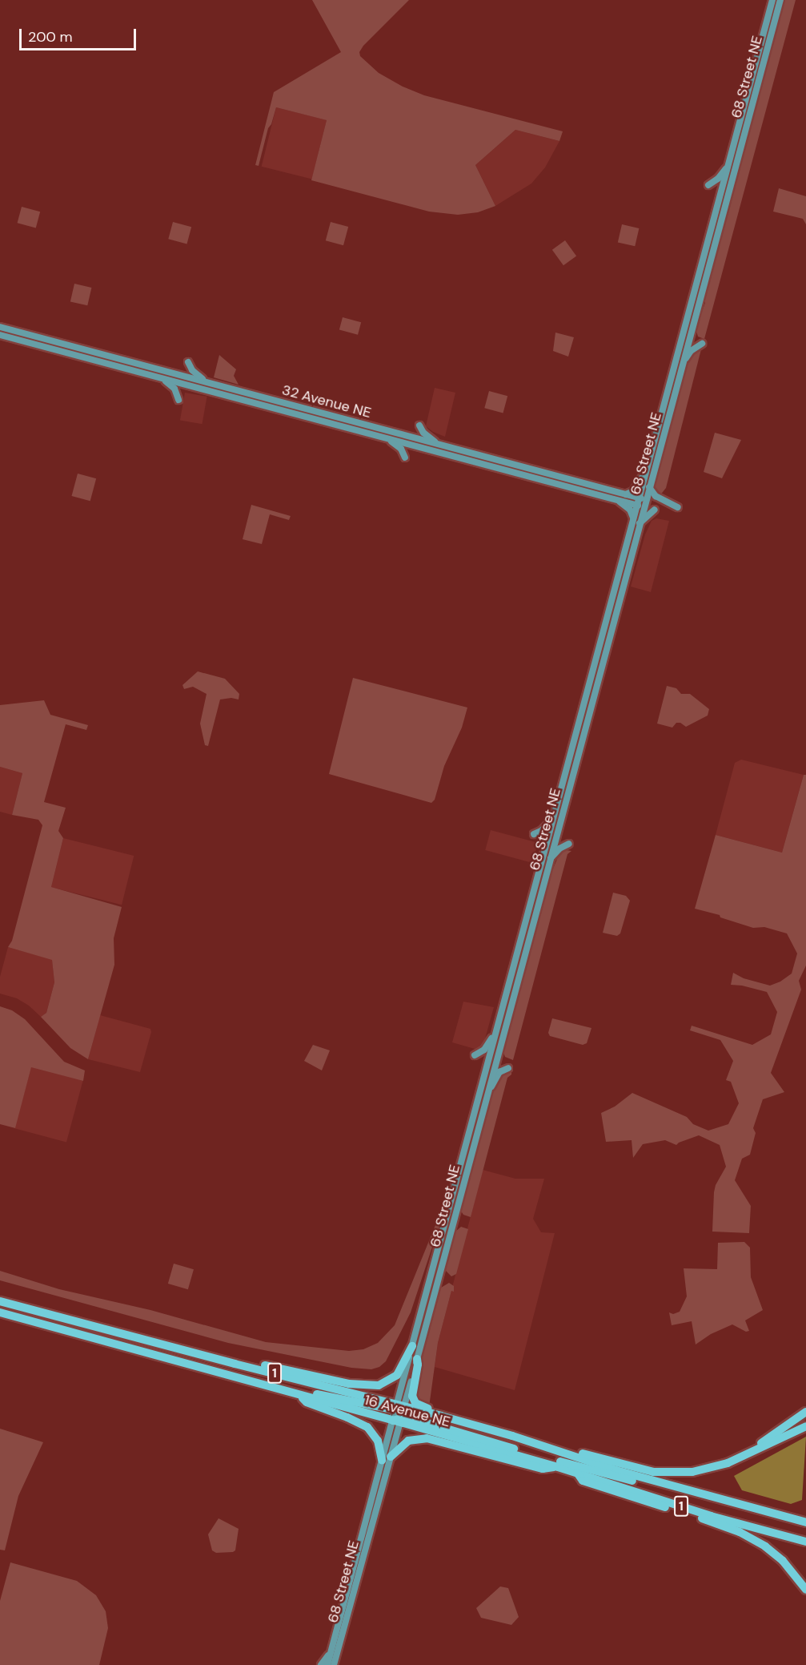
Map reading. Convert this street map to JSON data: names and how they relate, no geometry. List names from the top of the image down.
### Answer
{
  "streets": {
    "highway": ["1", "16 Avenue NE"],
    "main road": ["68 Street NE", "32 Avenue NE"]
  },
  "crossings": [
    ["68 Street NE", "32 Avenue NE"],
    ["68 Street NE", "16 Avenue NE"]
  ],
  "scale_bar": "200 m"
}
